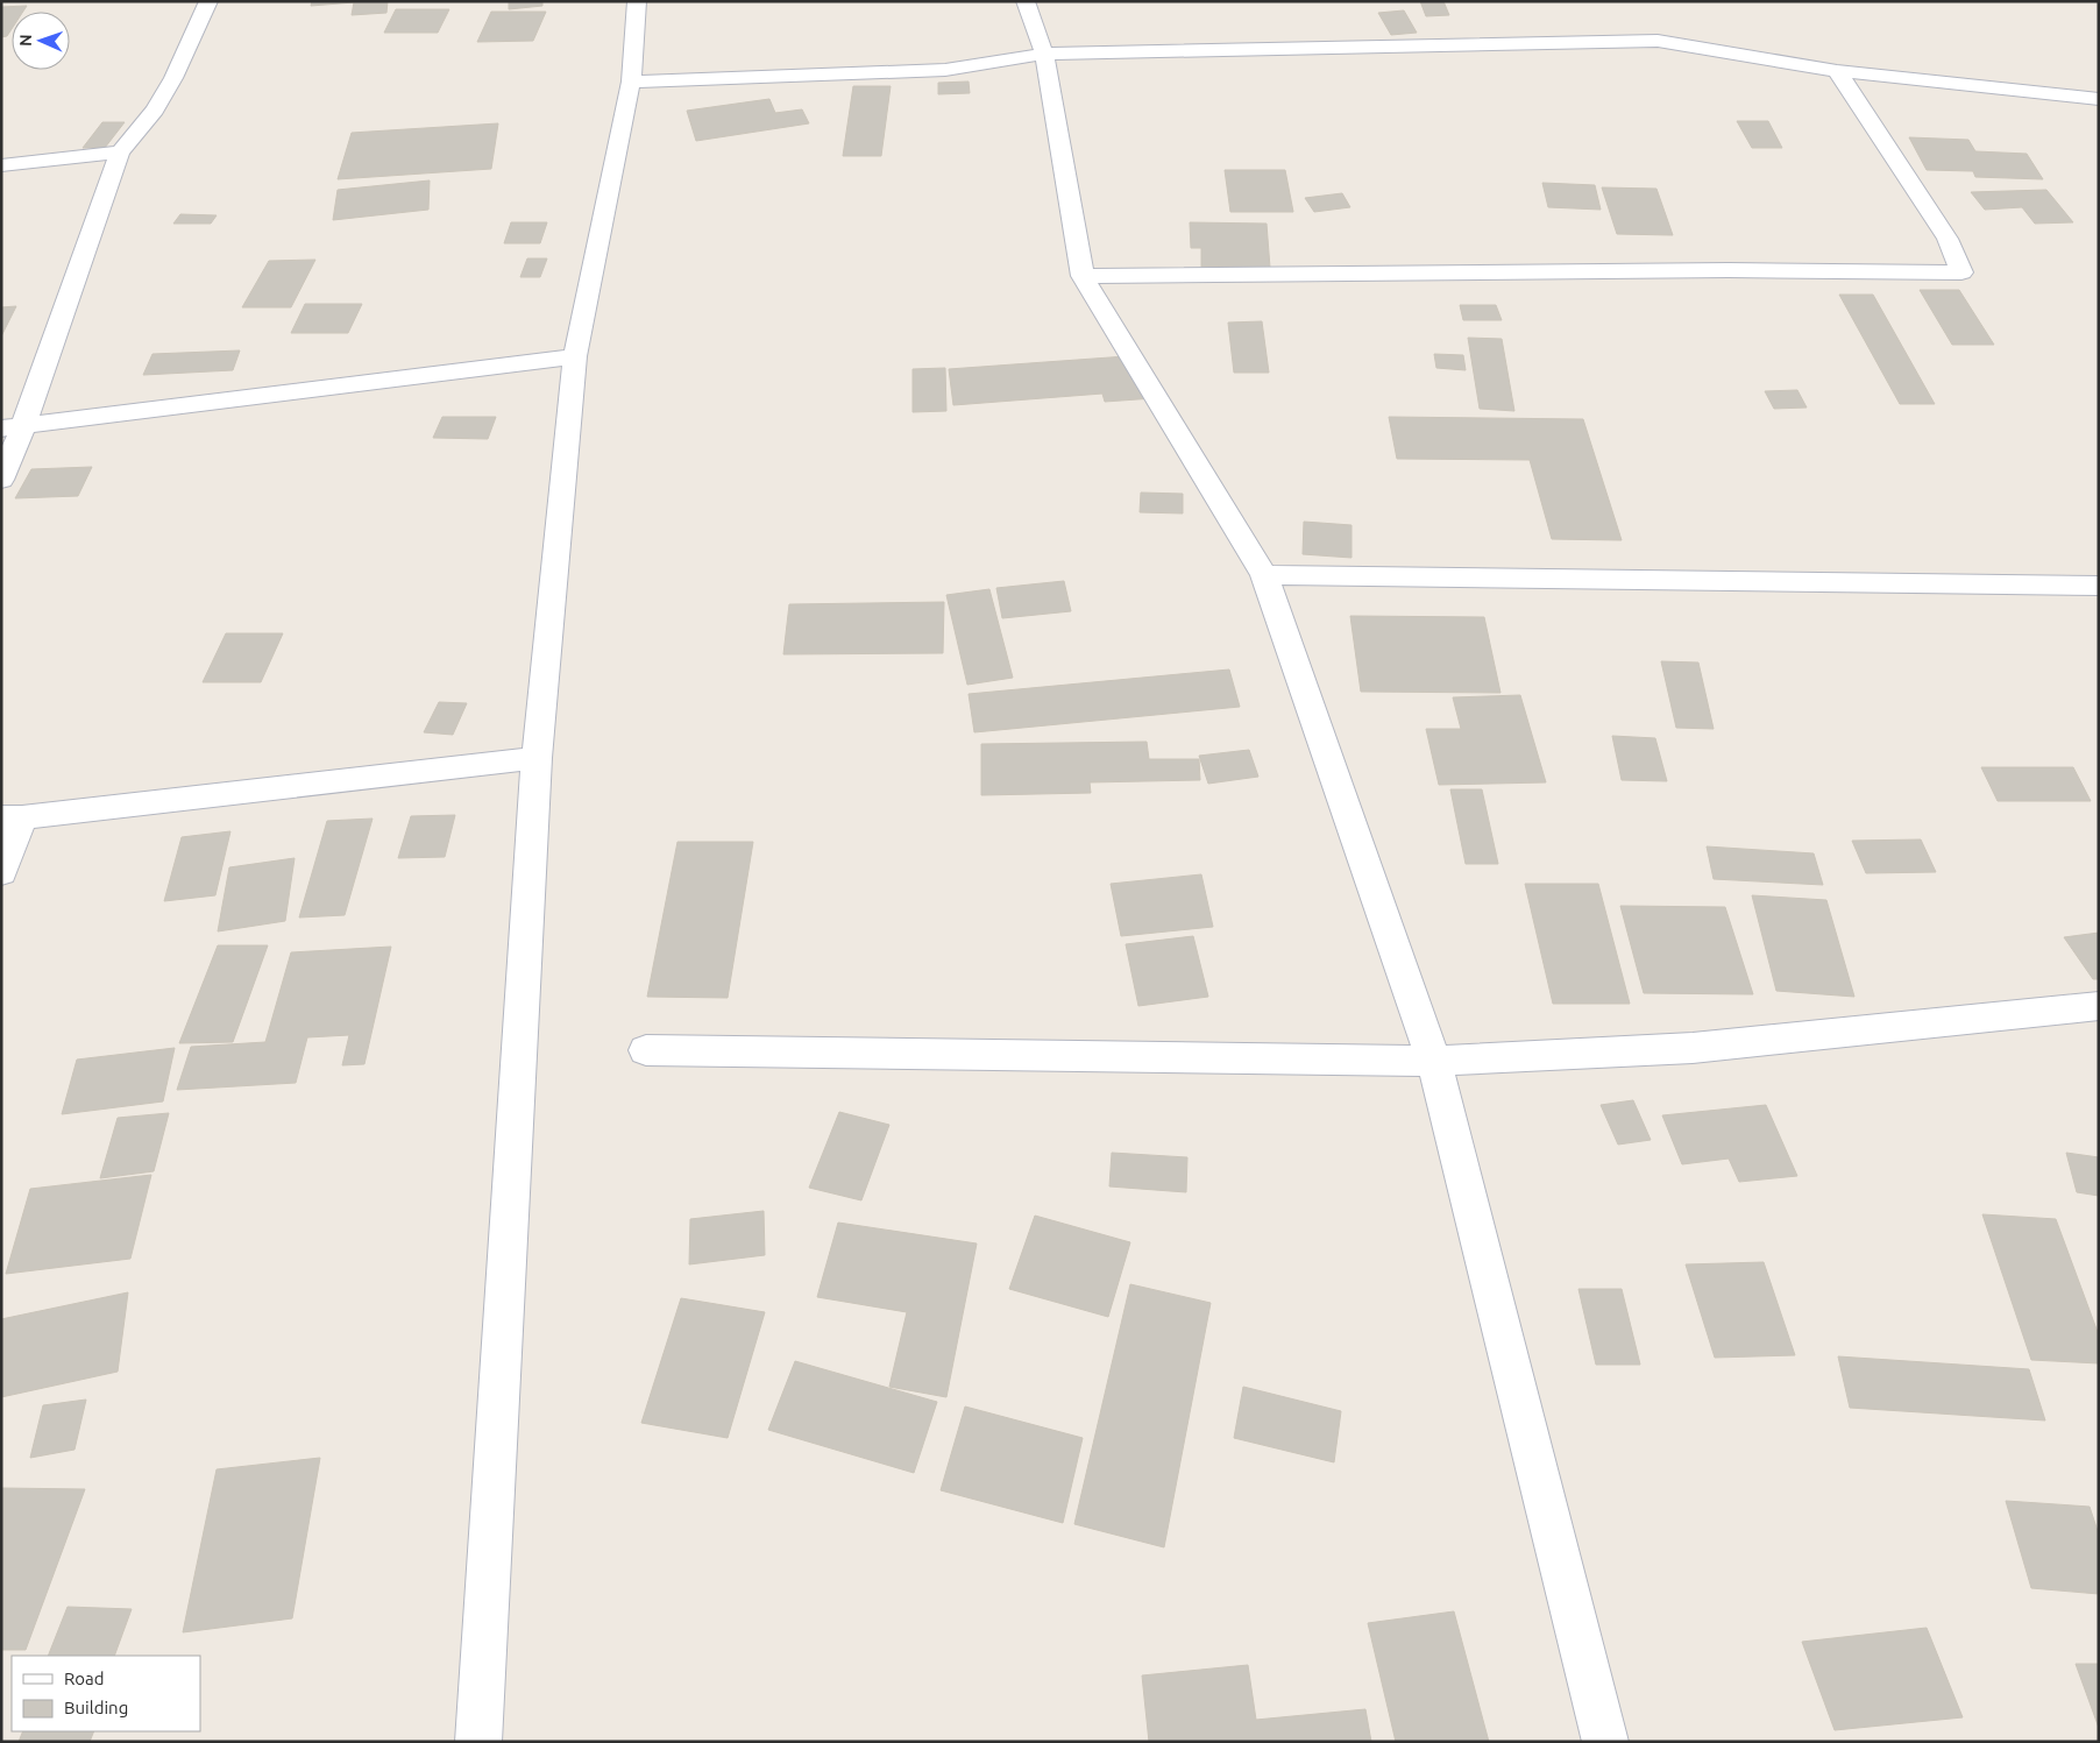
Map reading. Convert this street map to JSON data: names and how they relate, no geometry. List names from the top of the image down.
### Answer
{
  "legend": ["Road", "Building"],
  "north": "left"
}
